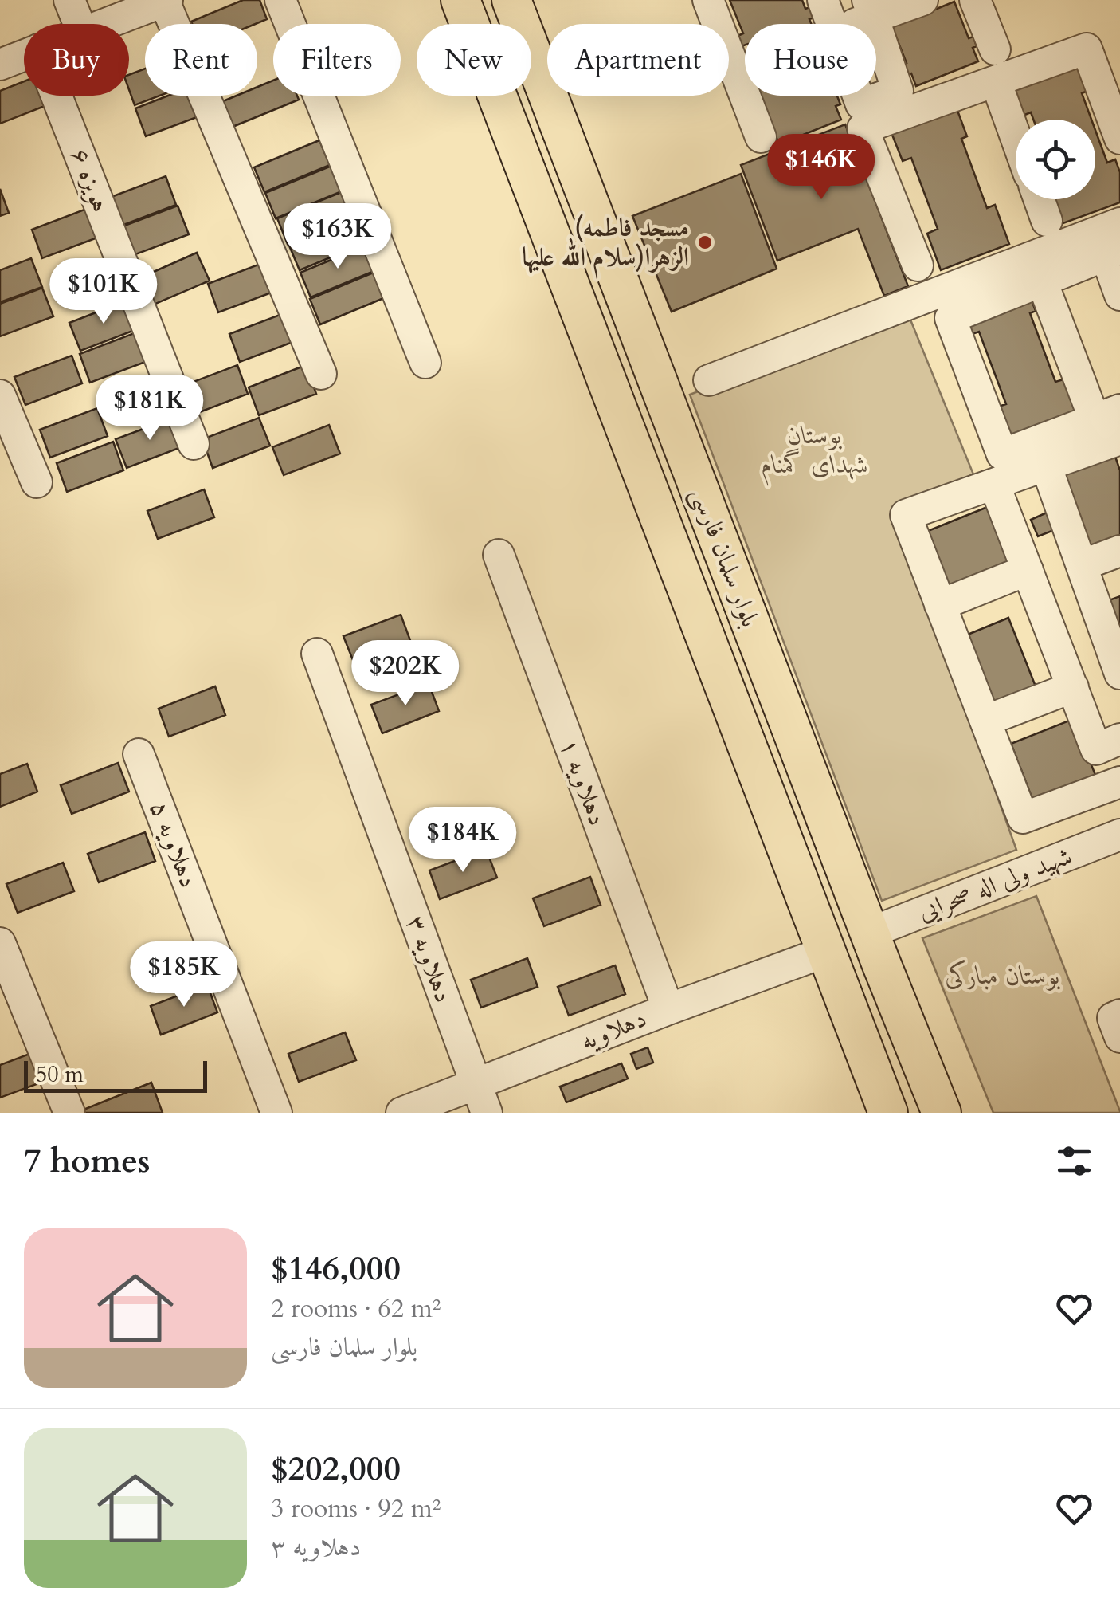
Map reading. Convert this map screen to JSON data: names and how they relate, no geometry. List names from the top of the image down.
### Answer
{
  "streets": {
    "main road": ["بلوار سلمان فارسی"],
    "street": [
      "هویزه ۶",
      "دهلاویه ۱",
      "دهلاویه ۵",
      "شهید ولی اله صحرایی",
      "دهلاویه ۳",
      "دهلاویه"
    ]
  },
  "crossings": [
    ["بلوار سلمان فارسی", "شهید ولی اله صحرایی"],
    ["بلوار سلمان فارسی", "دهلاویه"],
    ["دهلاویه ۱", "دهلاویه"],
    ["دهلاویه ۳", "دهلاویه"]
  ],
  "parks": ["بوستان شهدای گمنام", "بوستان مبارکی"],
  "places": ["(مسجد فاطمه الزهرا(سلام الله علیها"],
  "scale_bar": "50 m",
  "page": {
    "chip": [
      "Buy",
      "Rent",
      "Filters",
      "New",
      "Apartment",
      "House"
    ],
    "price": [
      "$146K",
      "$163K",
      "$101K",
      "$181K",
      "$202K",
      "$184K",
      "$185K"
    ],
    "scale": "50 m",
    "heading": "7 homes",
    "list": [
      {
        "name": "$146,000",
        "note": "2 rooms · 62 m² · بلوار سلمان فارسی"
      },
      {
        "name": "$202,000",
        "note": "3 rooms · 92 m² · دهلاویه ۳"
      }
    ]
  }
}
